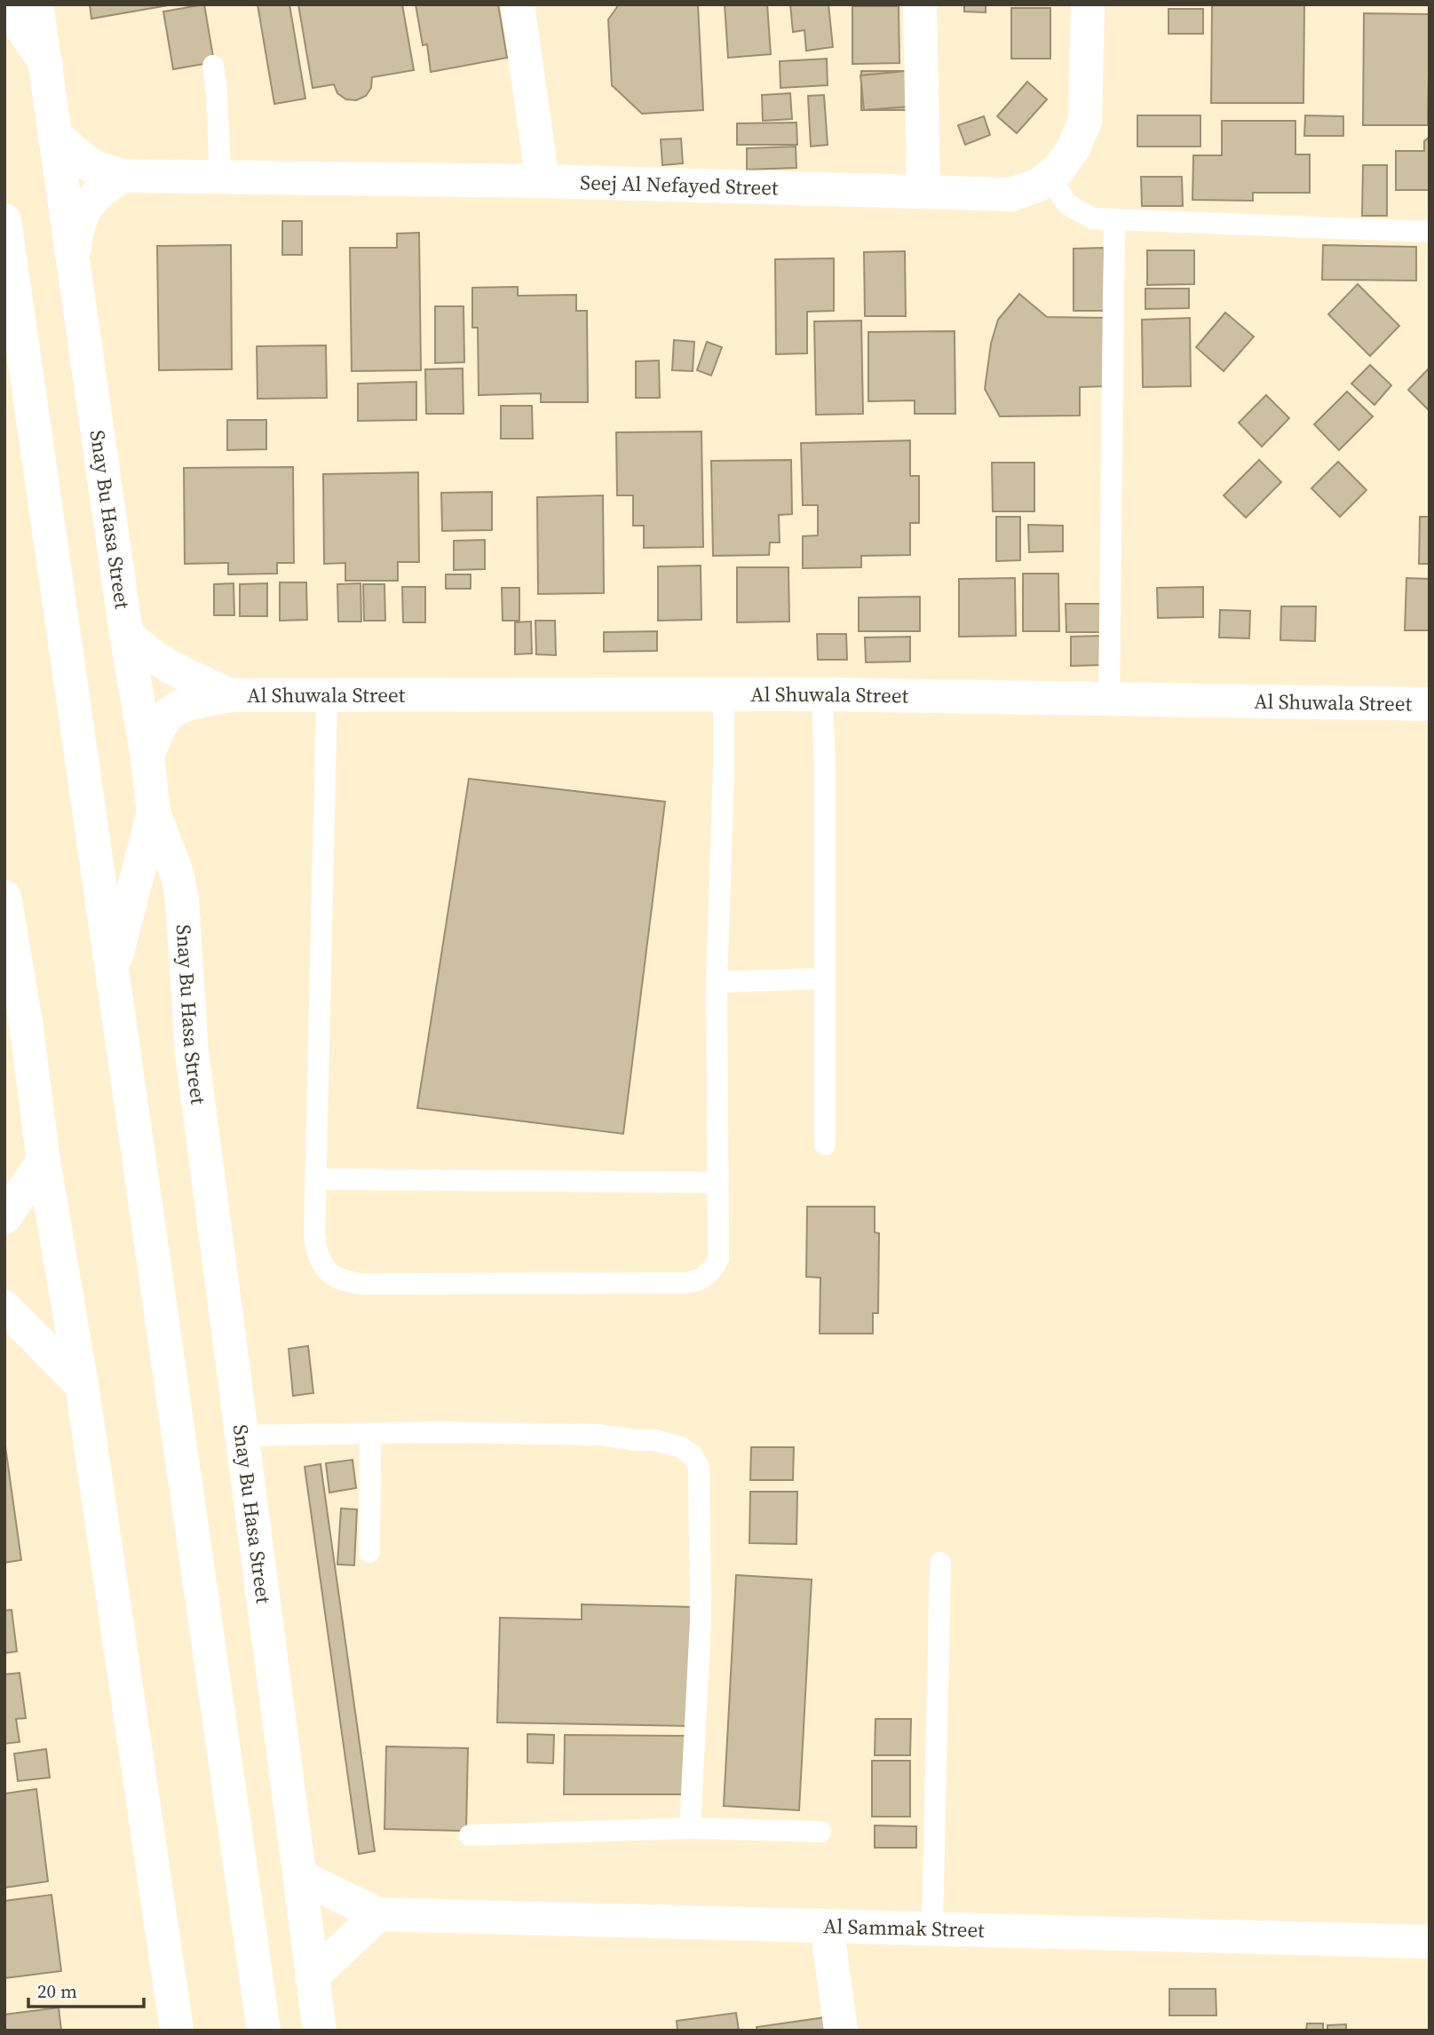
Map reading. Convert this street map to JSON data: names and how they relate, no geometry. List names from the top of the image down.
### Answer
{
  "streets": {
    "street": [
      "Seej Al Nefayed Street",
      "Snay Bu Hasa Street",
      "Al Shuwala Street",
      "Al Sammak Street"
    ]
  },
  "crossings": [
    ["Seej Al Nefayed Street", "Snay Bu Hasa Street"],
    ["Snay Bu Hasa Street", "Al Shuwala Street"],
    ["Snay Bu Hasa Street", "Al Sammak Street"]
  ],
  "scale_bar": "20 m"
}
